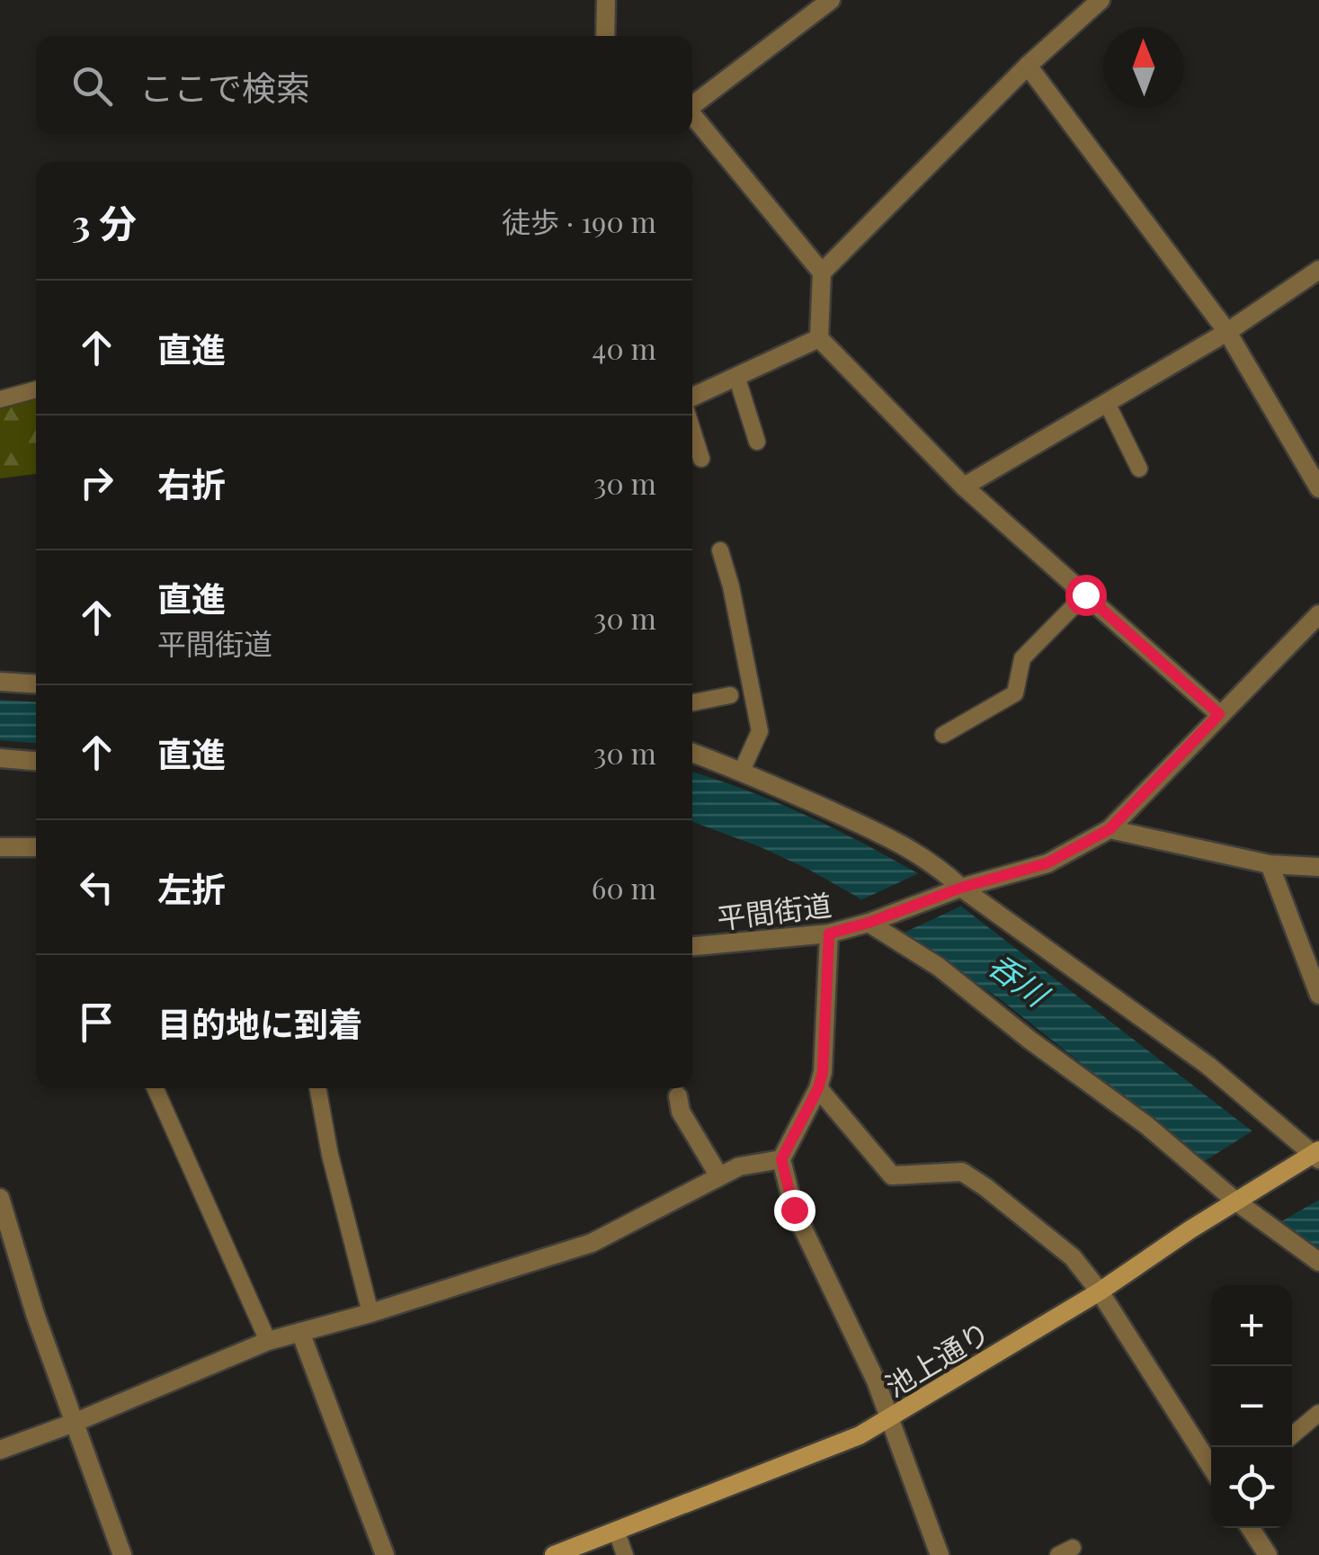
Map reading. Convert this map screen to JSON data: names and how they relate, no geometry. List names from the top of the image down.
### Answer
{
  "streets": {
    "main road": ["池上通り"],
    "street": ["平間街道"]
  },
  "water": ["呑川"],
  "north": "top",
  "page": {
    "search": "ここで検索",
    "heading": ["3 分", "徒歩 · 190 m"],
    "list": [
      ["直進", "40 m"],
      ["右折", "30 m"],
      ["直進", "平間街道", "30 m"],
      ["直進", "30 m"],
      ["左折", "60 m"],
      "目的地に到着"
    ],
    "map_buttons": ["+", "−"]
  }
}
